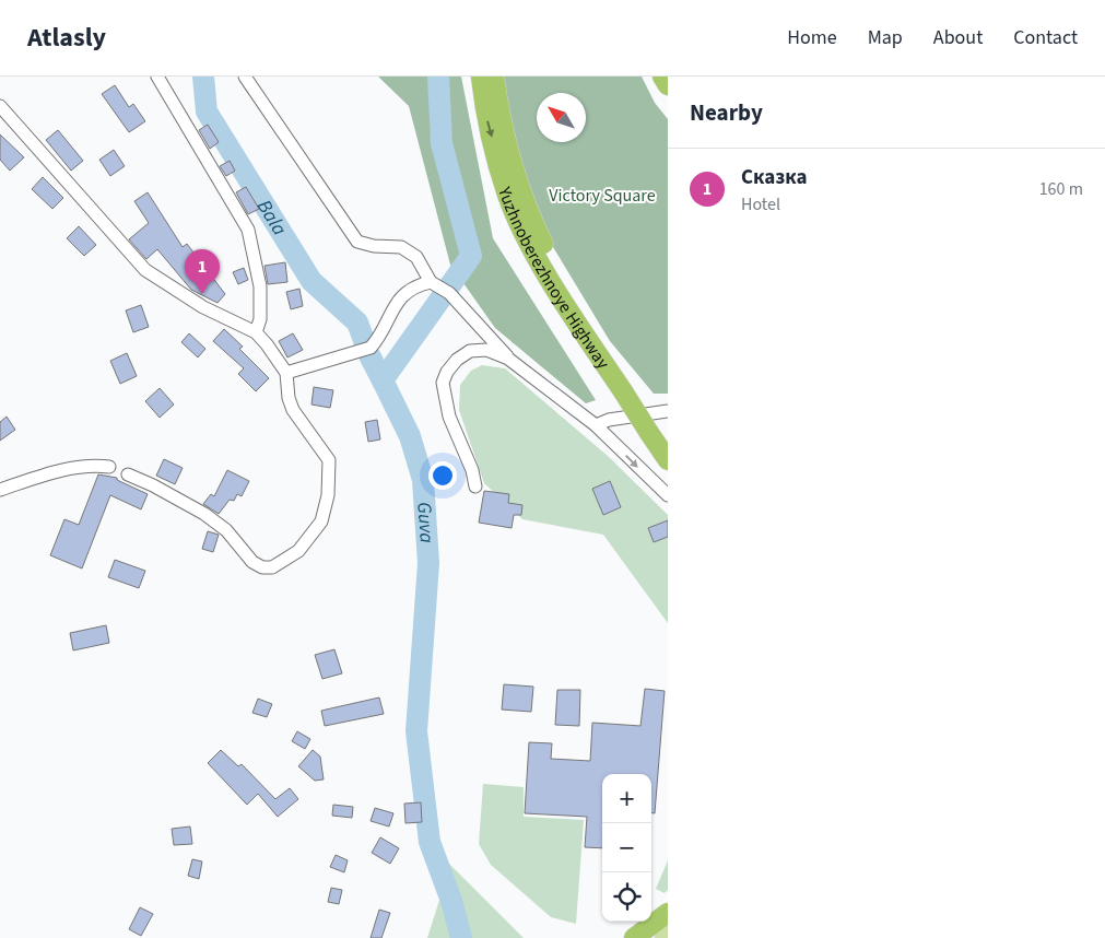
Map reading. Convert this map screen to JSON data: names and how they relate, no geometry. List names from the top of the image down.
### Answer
{
  "streets": {
    "highway": ["Yuzhnoberezhnoye Highway"]
  },
  "water": ["Bala", "Guva"],
  "parks": ["Victory Square"],
  "north": "top left",
  "page": {
    "header": "Atlasly",
    "nav": [
      "Home",
      "Map",
      "About",
      "Contact"
    ],
    "heading": "Nearby",
    "list": [
      {
        "mark": "1",
        "name": "Сказка",
        "note": "Hotel",
        "value": "160 m"
      }
    ],
    "pins": "1",
    "map_buttons": ["+", "−"]
  }
}
